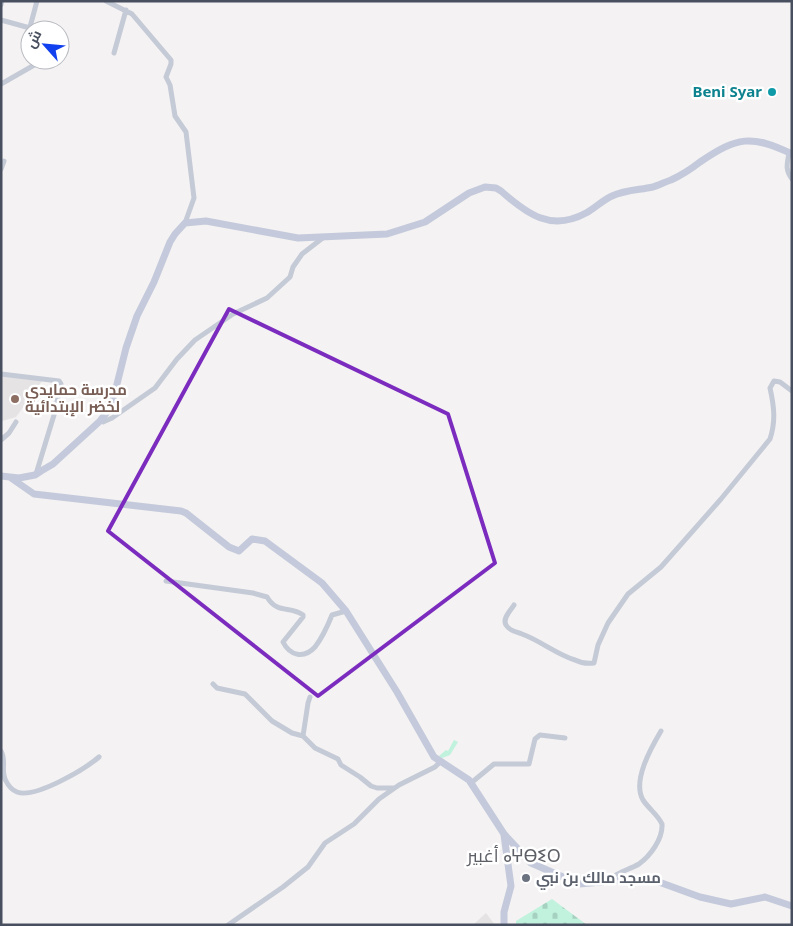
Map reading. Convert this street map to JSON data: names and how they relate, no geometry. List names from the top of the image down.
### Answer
{
  "districts": ["أغبير ⴰⵖⴱⵉⵔ"],
  "places": ["Beni Syar", "مدرسة حمايدي لخضر الإبتدائية", "مسجد مالك بن نبي"],
  "north": "top left"
}
